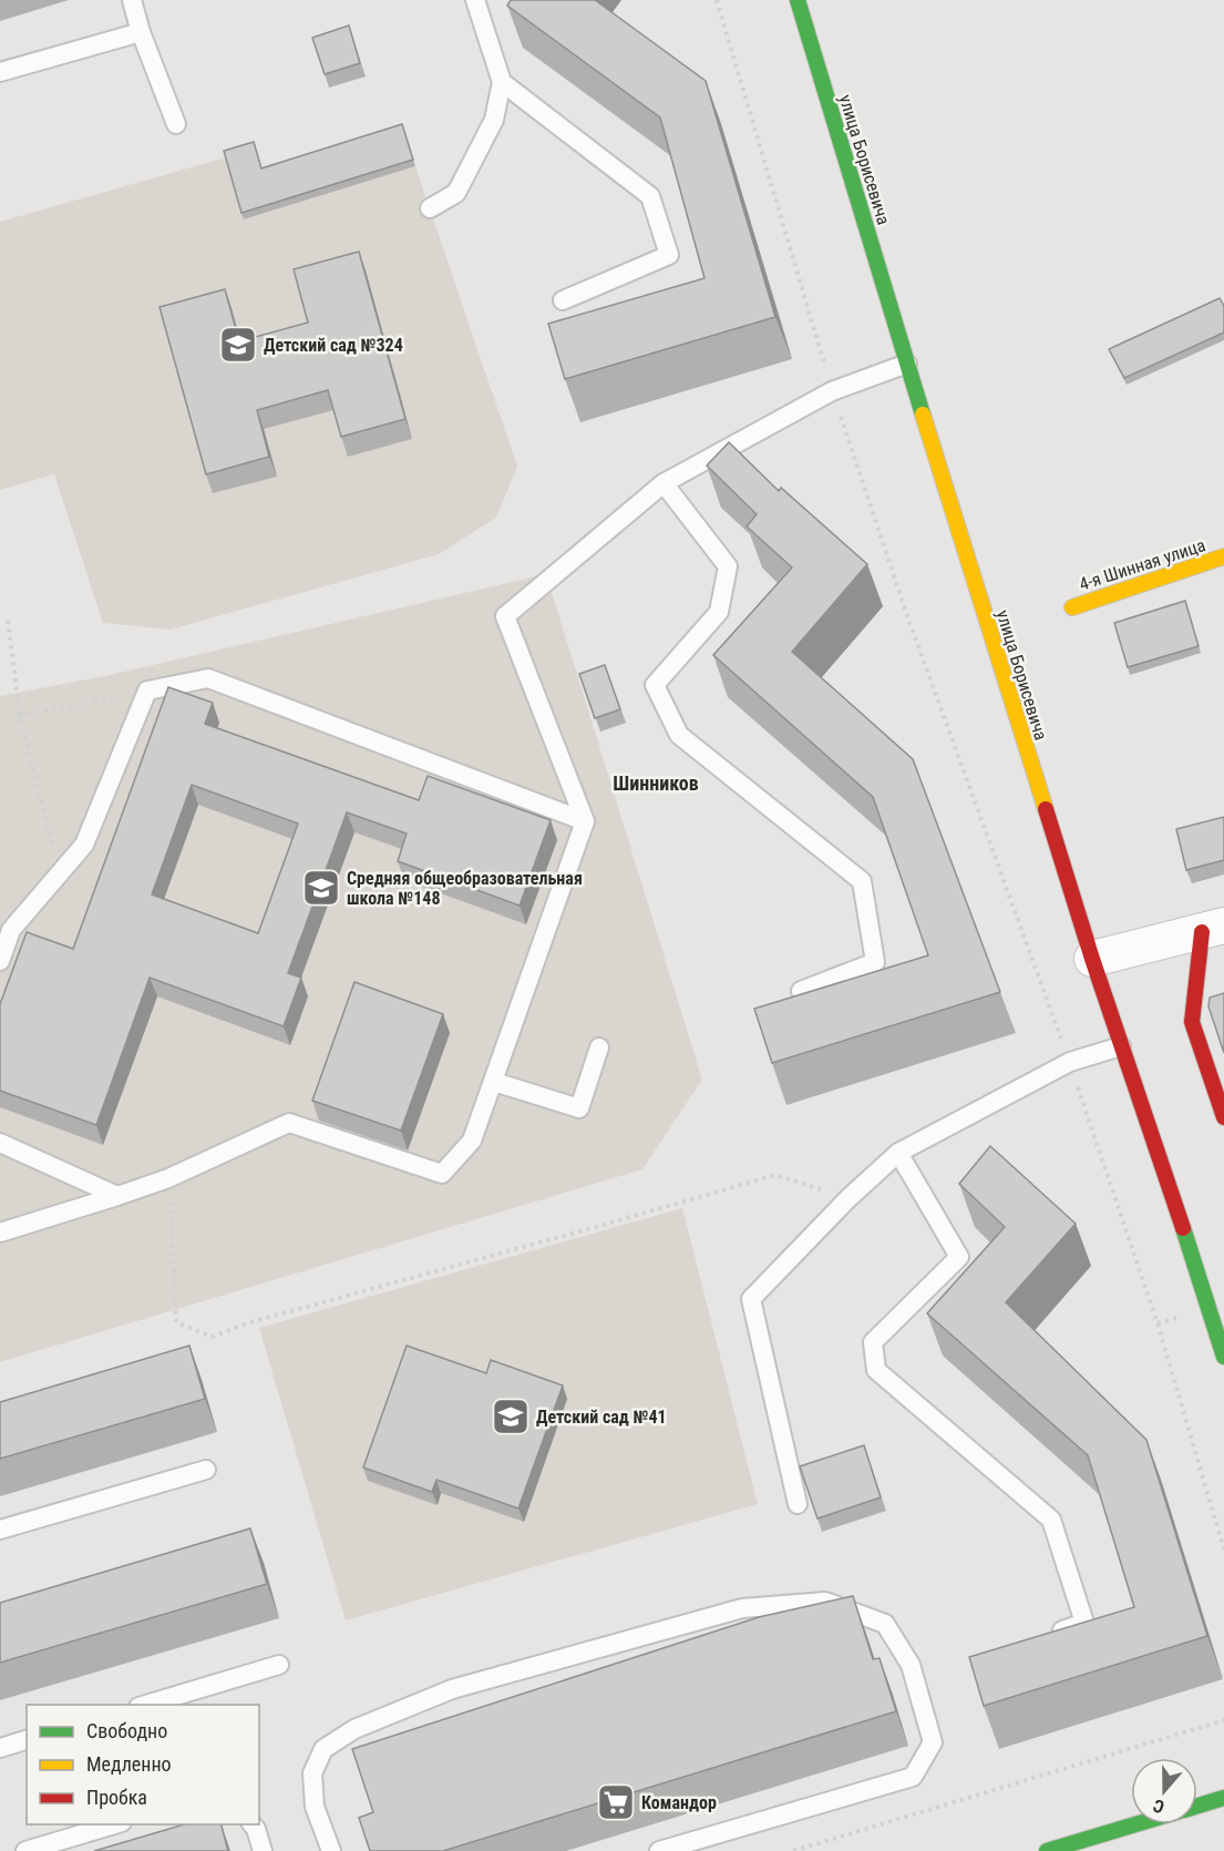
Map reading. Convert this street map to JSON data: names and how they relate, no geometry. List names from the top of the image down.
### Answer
{
  "streets": {
    "street": ["улица Борисевича", "4-я Шинная улица"]
  },
  "districts": ["Шинников"],
  "places": {
    "school or university": ["Детский сад №324", "Средняя общеобразовательная школа №148", "Детский сад №41"],
    "supermarket": ["Командор"]
  },
  "legend": ["Свободно", "Медленно", "Пробка"],
  "north": "bottom"
}
